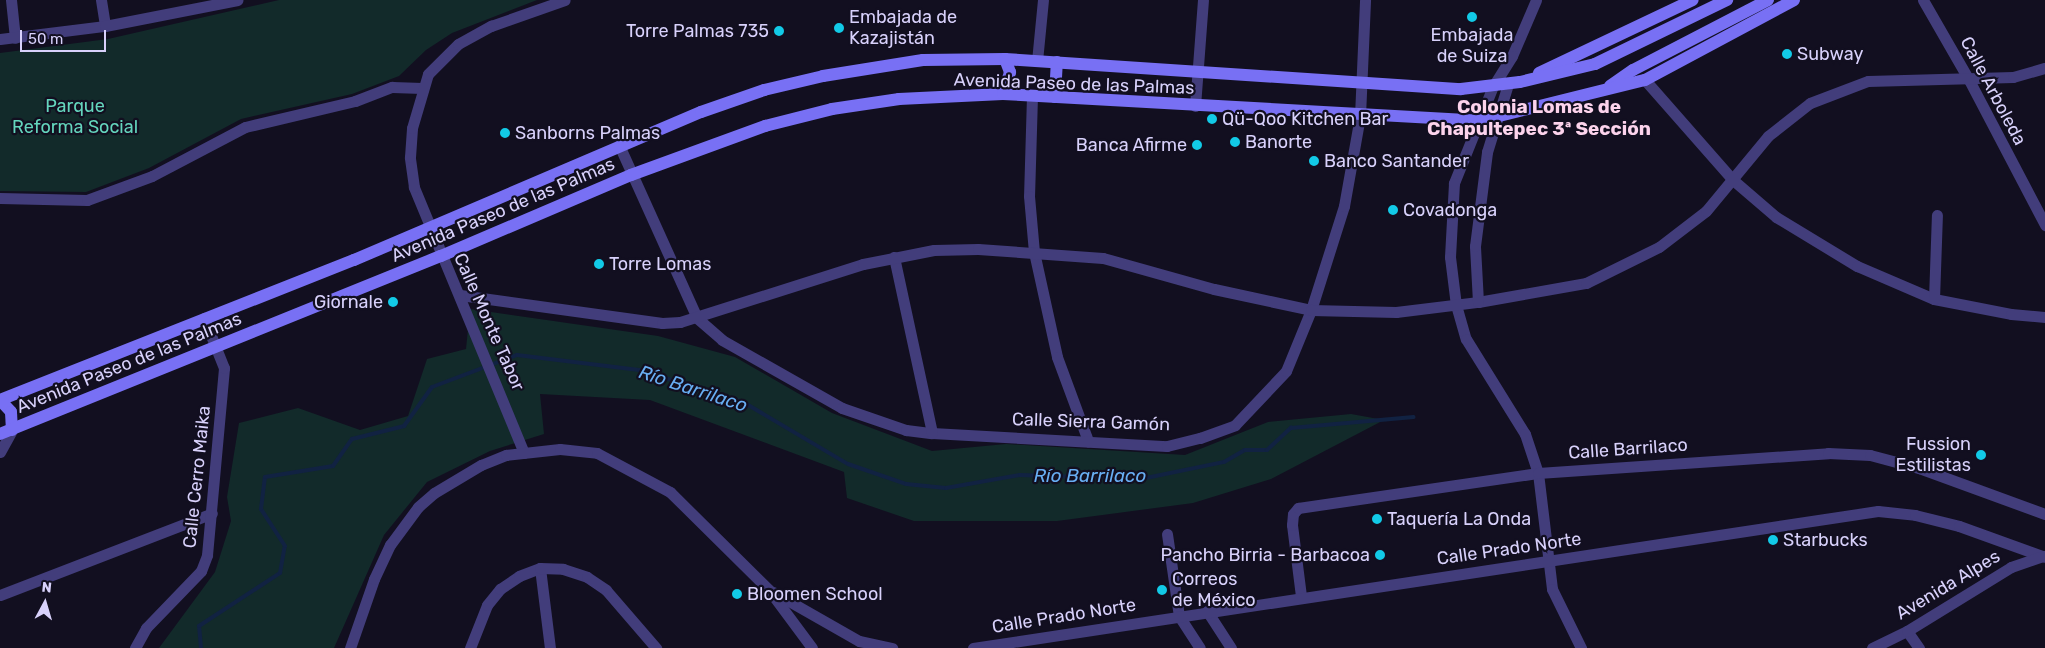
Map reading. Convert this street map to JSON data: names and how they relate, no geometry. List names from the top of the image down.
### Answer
{
  "streets": {
    "main road": ["Avenida Paseo de las Palmas"],
    "street": [
      "Calle Arboleda",
      "Calle Monte Tabor",
      "Calle Sierra Gamón",
      "Calle Barrilaco",
      "Calle Cerro Maika",
      "Calle Prado Norte",
      "Avenida Alpes"
    ]
  },
  "crossings": [
    ["Avenida Paseo de las Palmas", "Calle Monte Tabor"],
    ["Avenida Paseo de las Palmas", "Calle Sierra Gamón"],
    ["Avenida Paseo de las Palmas", "Calle Cerro Maika"],
    ["Calle Barrilaco", "Calle Prado Norte"],
    ["Calle Prado Norte", "Avenida Alpes"]
  ],
  "districts": ["Colonia Lomas de Chapultepec 3ª Sección"],
  "water": ["Río Barrilaco"],
  "parks": ["Parque Reforma Social"],
  "places": [
    "Embajada de Suiza",
    "Embajada de Kazajistán",
    "Torre Palmas 735",
    "Subway",
    "Qü-Qoo Kitchen Bar",
    "Sanborns Palmas",
    "Banorte",
    "Banca Afirme",
    "Banco Santander",
    "Covadonga",
    "Torre Lomas",
    "Giornale",
    "Fussion Estilistas",
    "Taquería La Onda",
    "Starbucks",
    "Pancho Birria - Barbacoa",
    "Correos de México",
    "Bloomen School"
  ],
  "scale_bar": "50 m",
  "north": "top"
}
